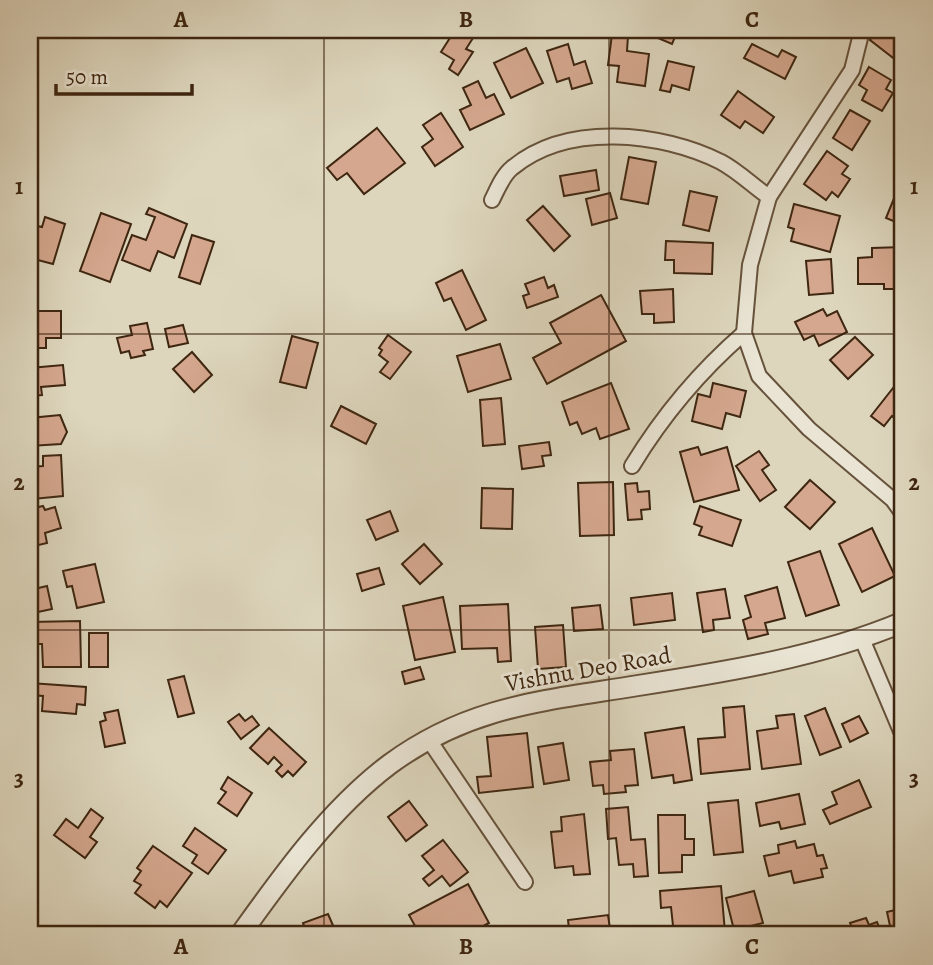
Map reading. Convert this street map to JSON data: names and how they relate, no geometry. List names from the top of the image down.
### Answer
{
  "streets": {
    "street": ["Vishnu Deo Road"]
  },
  "scale_bar": "50 m",
  "grid": {
    "columns": ["A", "B", "C"],
    "rows": ["1", "2", "3"]
  }
}
